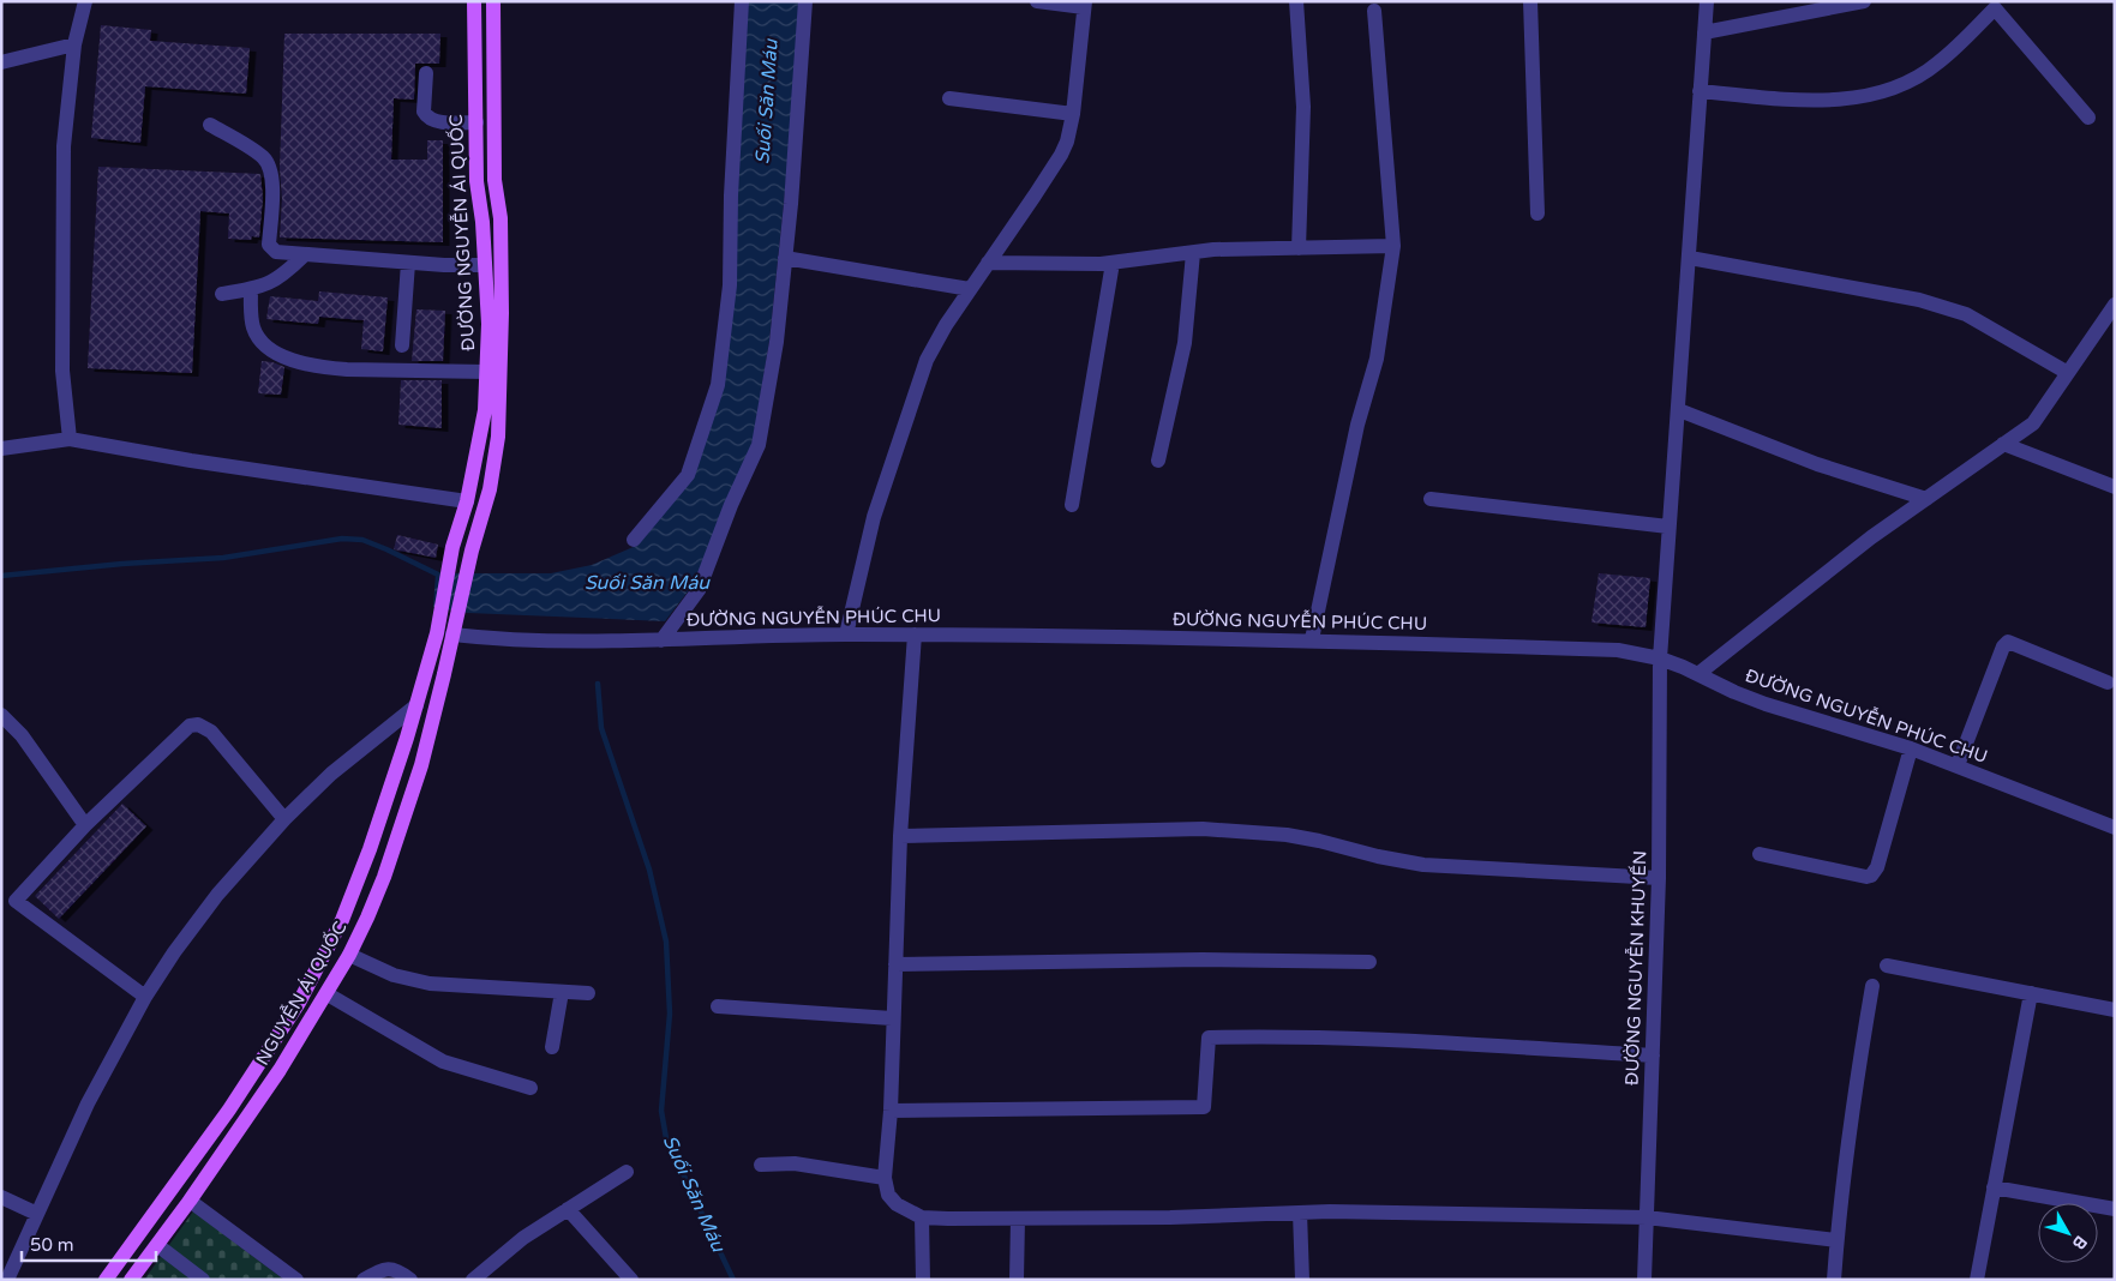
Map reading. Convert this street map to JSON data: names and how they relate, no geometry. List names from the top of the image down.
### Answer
{
  "streets": {
    "main road": ["ĐƯỜNG NGUYỄN ÁI QUỐC", "NGUYỄN ÁI QUỐC"],
    "street": ["ĐƯỜNG NGUYỄN PHÚC CHU", "ĐƯỜNG NGUYỄN KHUYẾN"]
  },
  "crossings": [
    ["ĐƯỜNG NGUYỄN ÁI QUỐC", "ĐƯỜNG NGUYỄN PHÚC CHU"],
    ["ĐƯỜNG NGUYỄN ÁI QUỐC", "NGUYỄN ÁI QUỐC"],
    ["ĐƯỜNG NGUYỄN PHÚC CHU", "ĐƯỜNG NGUYỄN KHUYẾN"]
  ],
  "water": ["Suối Săn Máu"],
  "scale_bar": "50 m",
  "north": "bottom right"
}
